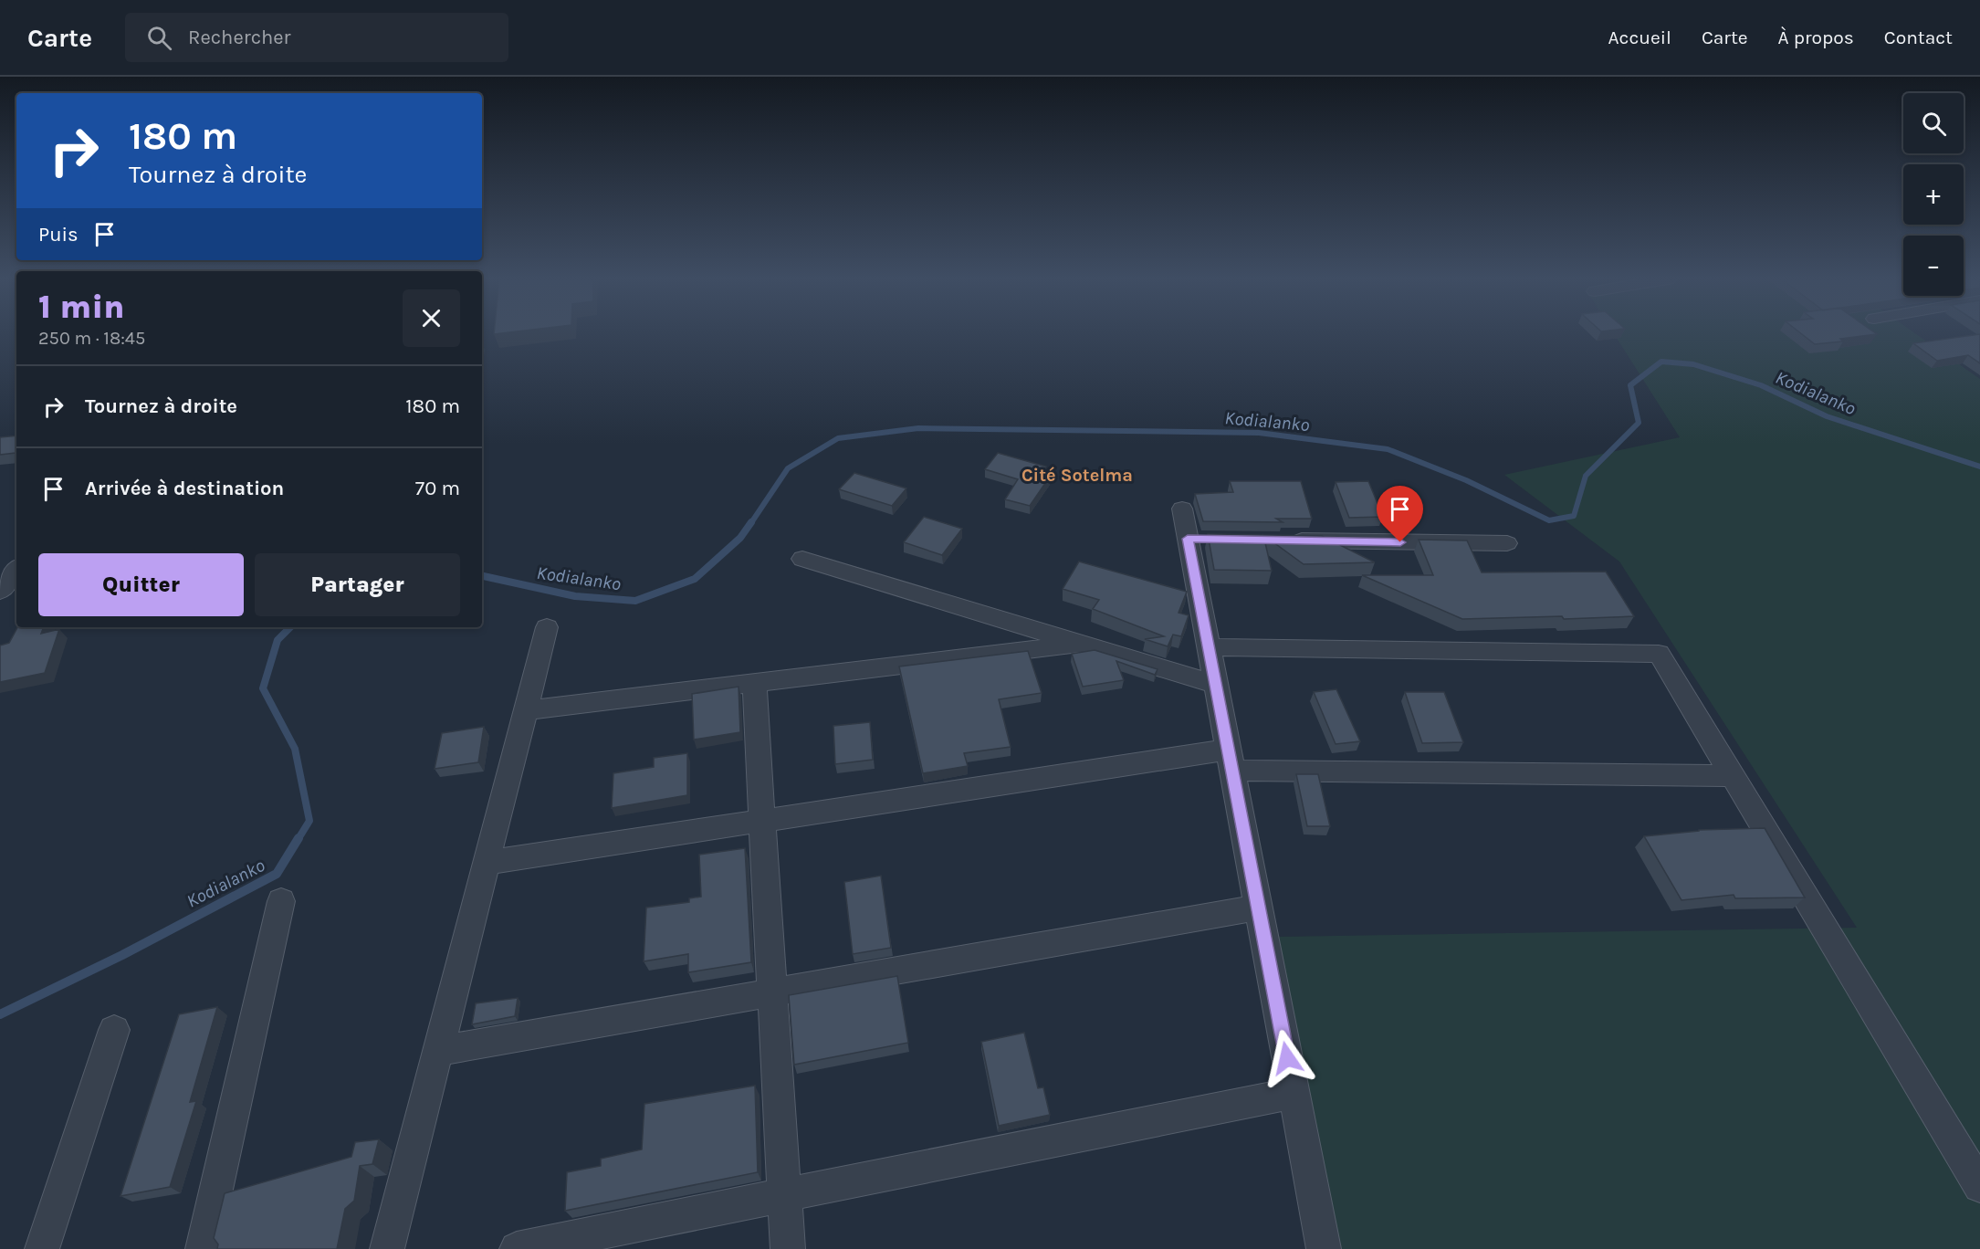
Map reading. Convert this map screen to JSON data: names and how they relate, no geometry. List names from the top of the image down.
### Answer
{
  "districts": ["Cité Sotelma"],
  "water": ["Kodialanko"],
  "page": {
    "header": "Carte",
    "search": "Rechercher",
    "nav": [
      "Accueil",
      "Carte",
      "À propos",
      "Contact"
    ],
    "map_buttons": ["+", "−"],
    "turn": ["180 m", "Tournez à droite"],
    "then": "Puis",
    "heading": ["1 min", "250 m · 18:45"],
    "list": [
      {
        "name": "Tournez à droite",
        "value": "180 m"
      },
      {
        "name": "Arrivée à destination",
        "value": "70 m"
      }
    ],
    "buttons": ["Quitter", "Partager"]
  }
}
